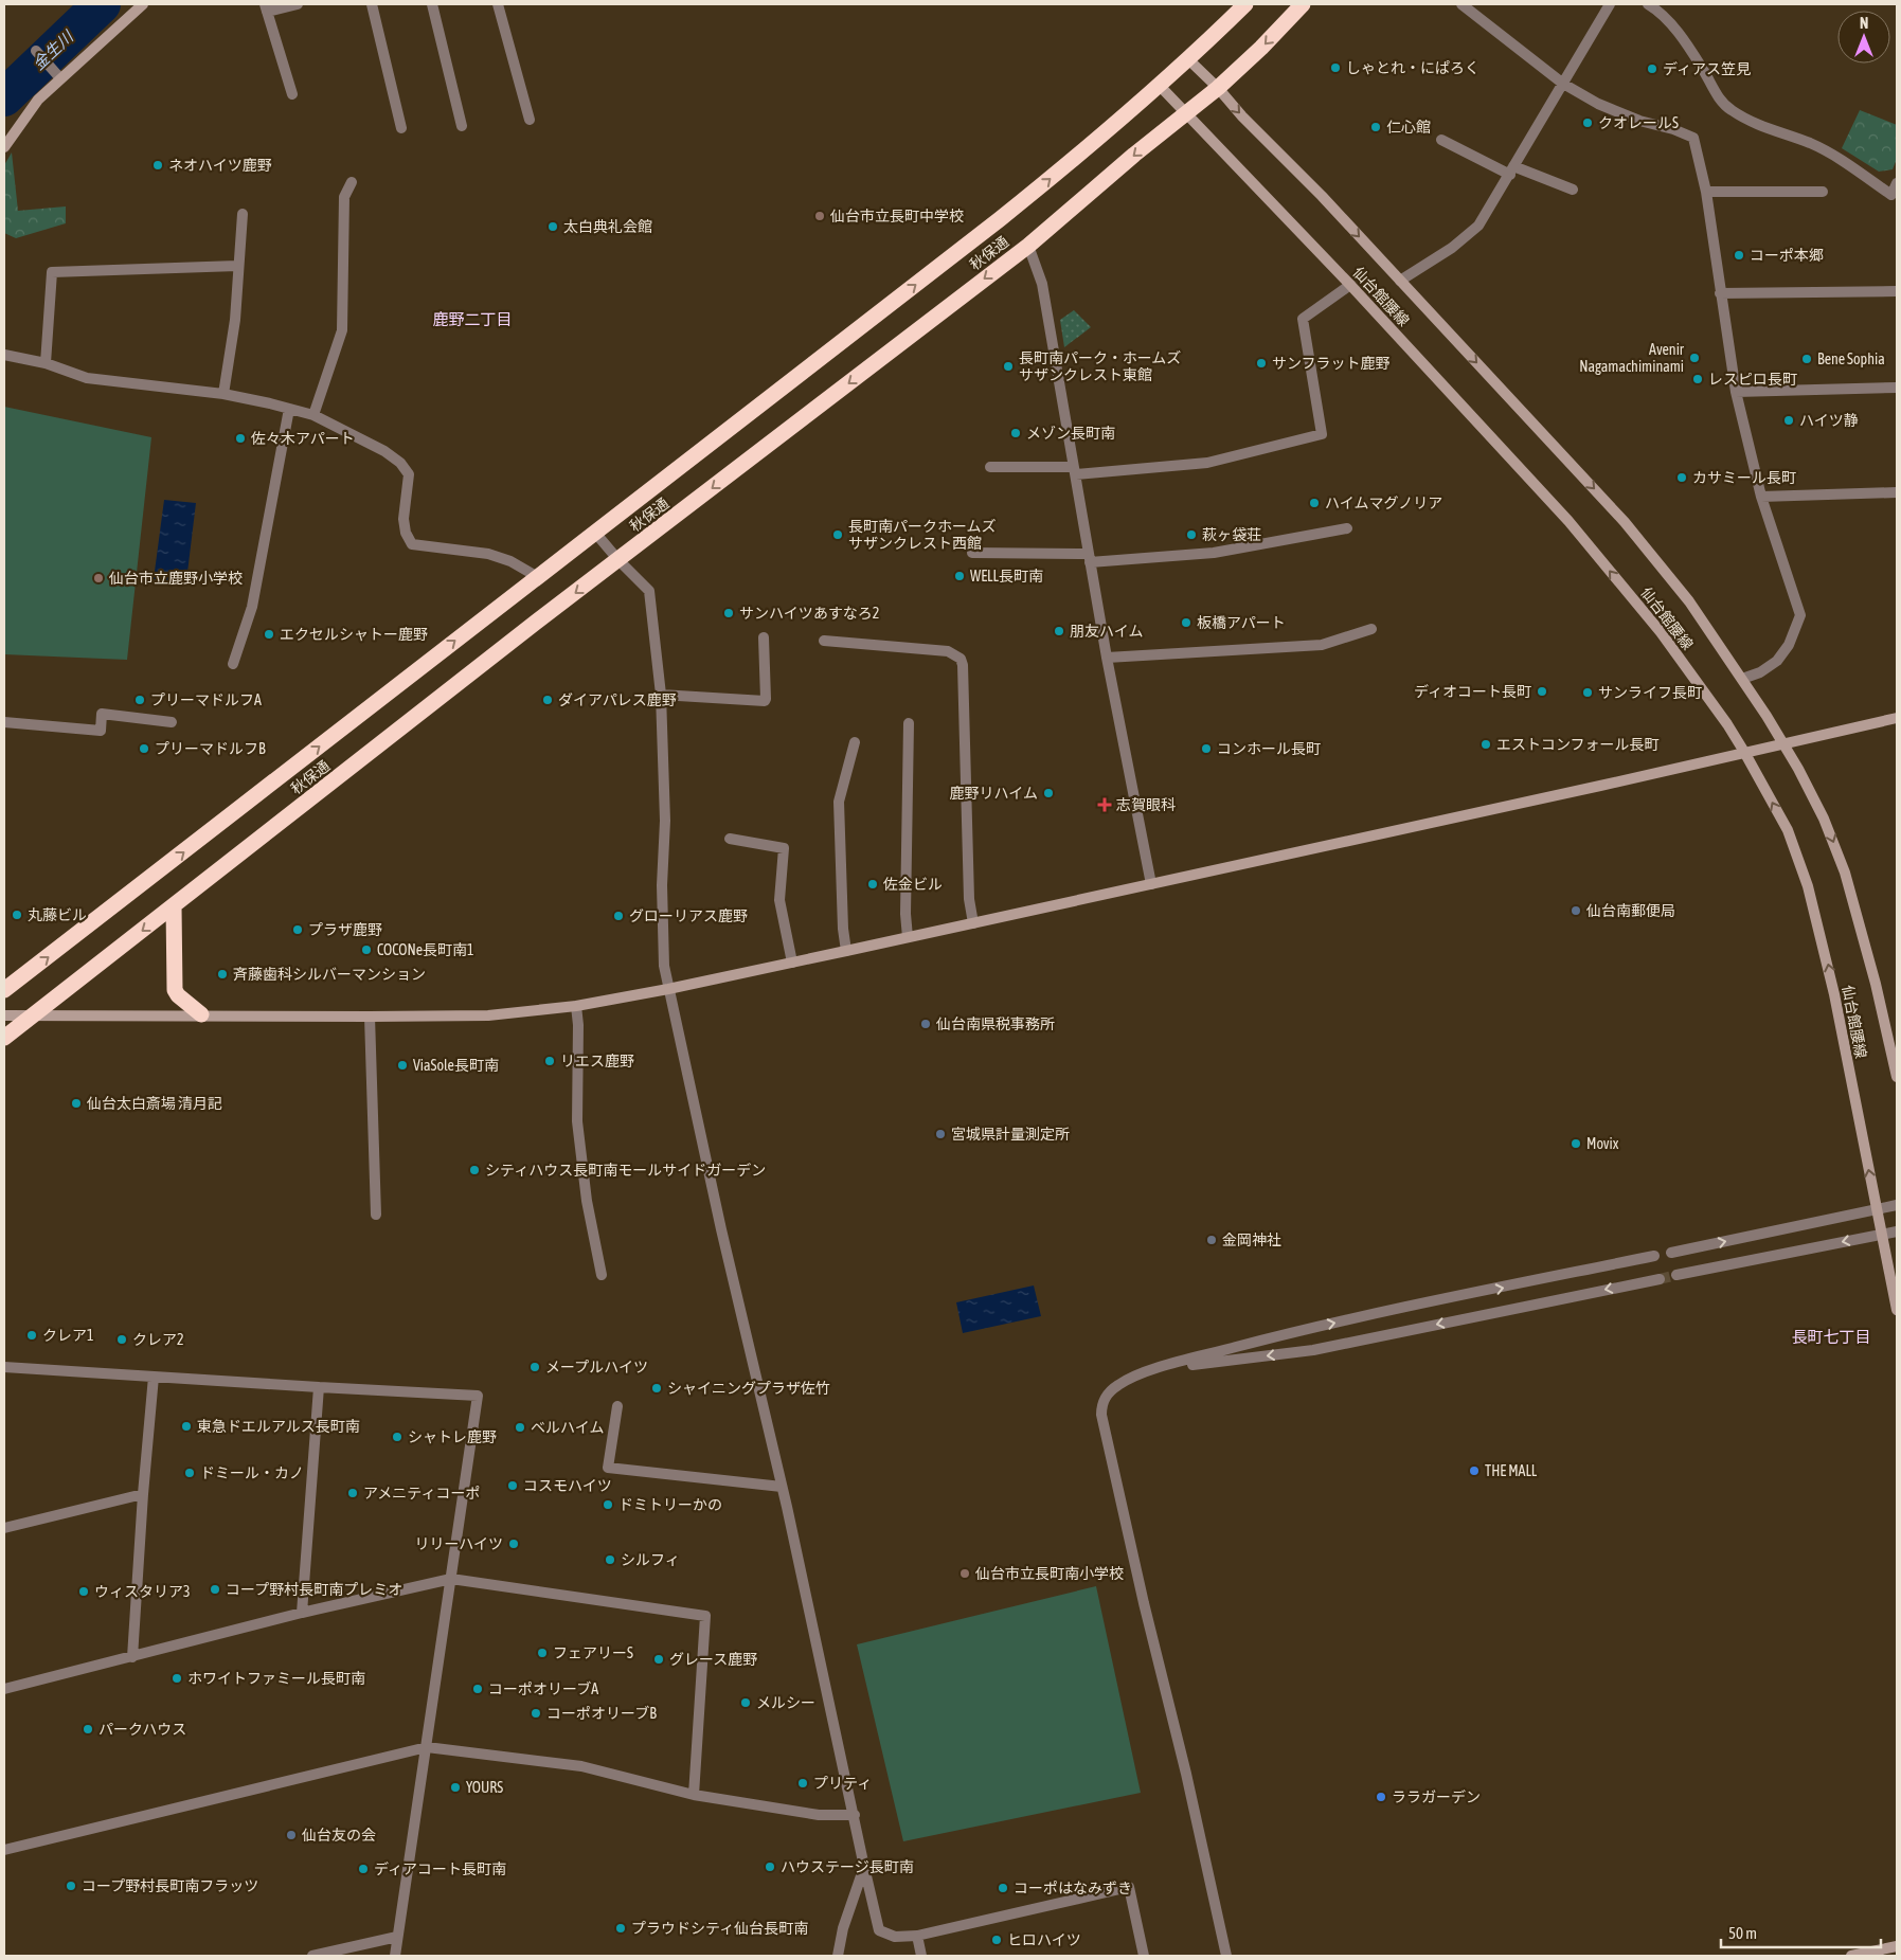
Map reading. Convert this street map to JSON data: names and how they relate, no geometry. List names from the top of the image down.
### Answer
{
  "streets": {
    "highway": ["秋保通"],
    "main road": ["仙台館腰線"]
  },
  "crossings": [
    ["秋保通", "仙台館腰線"]
  ],
  "districts": ["鹿野二丁目", "長町七丁目"],
  "water": ["金生川"],
  "places": {
    "other": [
      "しゃとれ・にぱろく",
      "ディアス笠見",
      "クオレールS",
      "仁心館",
      "ネオハイツ鹿野",
      "仙台市立長町中学校",
      "太白典礼会館",
      "コーポ本郷",
      "Avenir Nagamachiminami",
      "Bene Sophia",
      "サンフラット鹿野",
      "長町南パーク・ホームズ サザンクレスト東館",
      "レスピロ長町",
      "ハイツ静",
      "メゾン長町南",
      "佐々木アパート",
      "カサミール長町",
      "ハイムマグノリア",
      "長町南パークホームズ サザンクレスト西館",
      "萩ヶ袋荘",
      "WELL長町南",
      "仙台市立鹿野小学校",
      "サンハイツあすなろ2",
      "板橋アパート",
      "朋友ハイム",
      "エクセルシャトー鹿野",
      "ディオコート長町",
      "サンライフ長町",
      "プリーマドルフA",
      "ダイアパレス鹿野",
      "エストコンフォール長町",
      "プリーマドルフB",
      "コンホール長町",
      "鹿野リハイム",
      "佐金ビル",
      "仙台南郵便局",
      "丸藤ビル",
      "グローリアス鹿野",
      "プラザ鹿野",
      "COCONe長町南1",
      "斉藤歯科シルバーマンション",
      "仙台南県税事務所",
      "リエス鹿野",
      "ViaSole長町南",
      "仙台太白斎場 清月記",
      "宮城県計量測定所",
      "Movix",
      "シティハウス長町南モールサイドガーデン",
      "金岡神社",
      "クレア1",
      "クレア2",
      "メープルハイツ",
      "シャイニングプラザ佐竹",
      "東急ドエルアルス長町南",
      "ベルハイム",
      "シャトレ鹿野",
      "THE MALL",
      "ドミール・カノ",
      "コスモハイツ",
      "アメニティコーポ",
      "ドミトリーかの",
      "リリーハイツ",
      "シルフィ",
      "仙台市立長町南小学校",
      "コープ野村長町南プレミオ",
      "ウィスタリア3",
      "フェアリーS",
      "グレース鹿野",
      "ホワイトファミール長町南",
      "コーポオリーブA",
      "メルシー",
      "コーポオリーブB",
      "パークハウス",
      "プリティ",
      "YOURS",
      "ララガーデン",
      "仙台友の会",
      "ハウステージ長町南",
      "ディアコート長町南",
      "コープ野村長町南フラッツ",
      "コーポはなみずき",
      "プラウドシティ仙台長町南",
      "ヒロハイツ"
    ],
    "health": ["志賀眼科"]
  },
  "scale_bar": "50 m",
  "north": "top"
}
